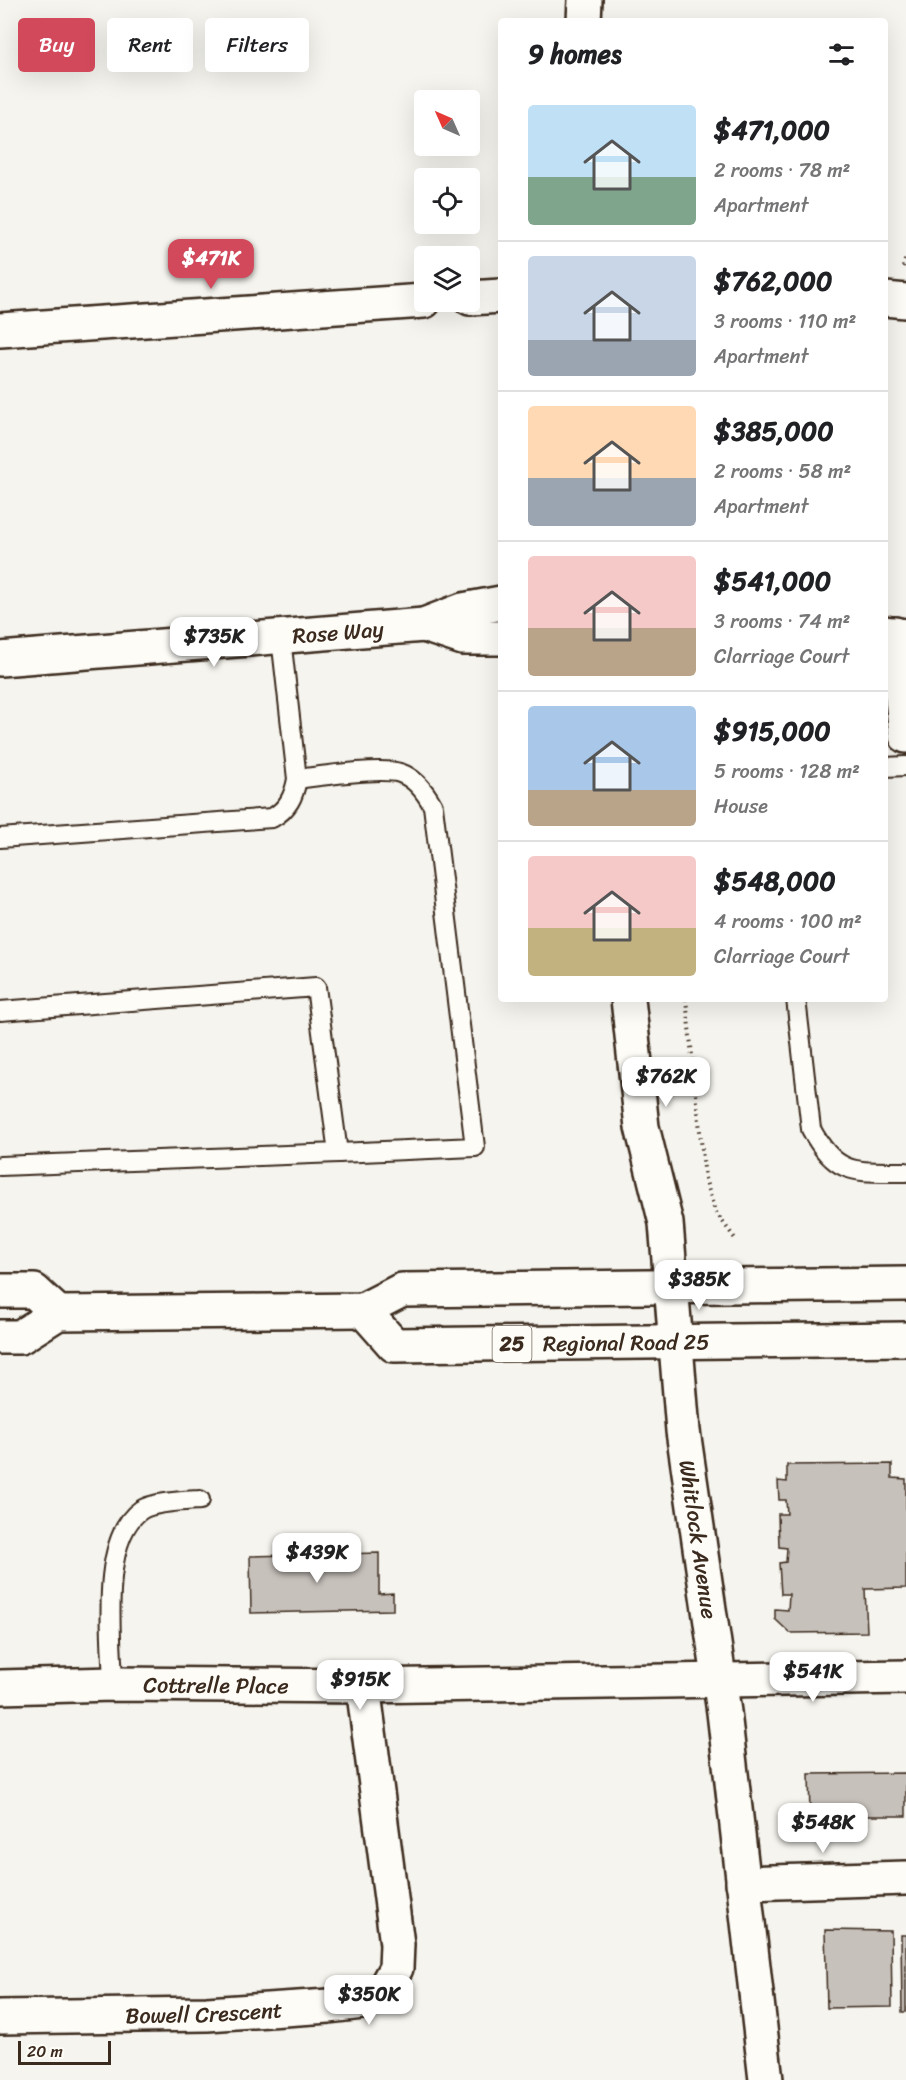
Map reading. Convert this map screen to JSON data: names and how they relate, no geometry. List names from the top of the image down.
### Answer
{
  "streets": {
    "street": [
      "Rose Way",
      "Regional Road 25",
      "25",
      "Whitlock Avenue",
      "Cottrelle Place",
      "Bowell Crescent"
    ]
  },
  "crossings": [
    ["Regional Road 25", "Whitlock Avenue"],
    ["Whitlock Avenue", "Cottrelle Place"],
    ["Cottrelle Place", "Bowell Crescent"]
  ],
  "scale_bar": "20 m",
  "north": "top left",
  "page": {
    "chip": ["Buy", "Rent", "Filters"],
    "heading": "9 homes",
    "list": [
      {
        "name": "$471,000",
        "note": "2 rooms · 78 m² · Apartment"
      },
      {
        "name": "$762,000",
        "note": "3 rooms · 110 m² · Apartment"
      },
      {
        "name": "$385,000",
        "note": "2 rooms · 58 m² · Apartment"
      },
      {
        "name": "$541,000",
        "note": "3 rooms · 74 m² · Clarriage Court"
      },
      {
        "name": "$915,000",
        "note": "5 rooms · 128 m² · House"
      },
      {
        "name": "$548,000",
        "note": "4 rooms · 100 m² · Clarriage Court"
      }
    ],
    "price": [
      "$471K",
      "$735K",
      "$762K",
      "$385K",
      "$439K",
      "$541K",
      "$915K",
      "$548K",
      "$350K"
    ],
    "scale": "20 m"
  }
}
